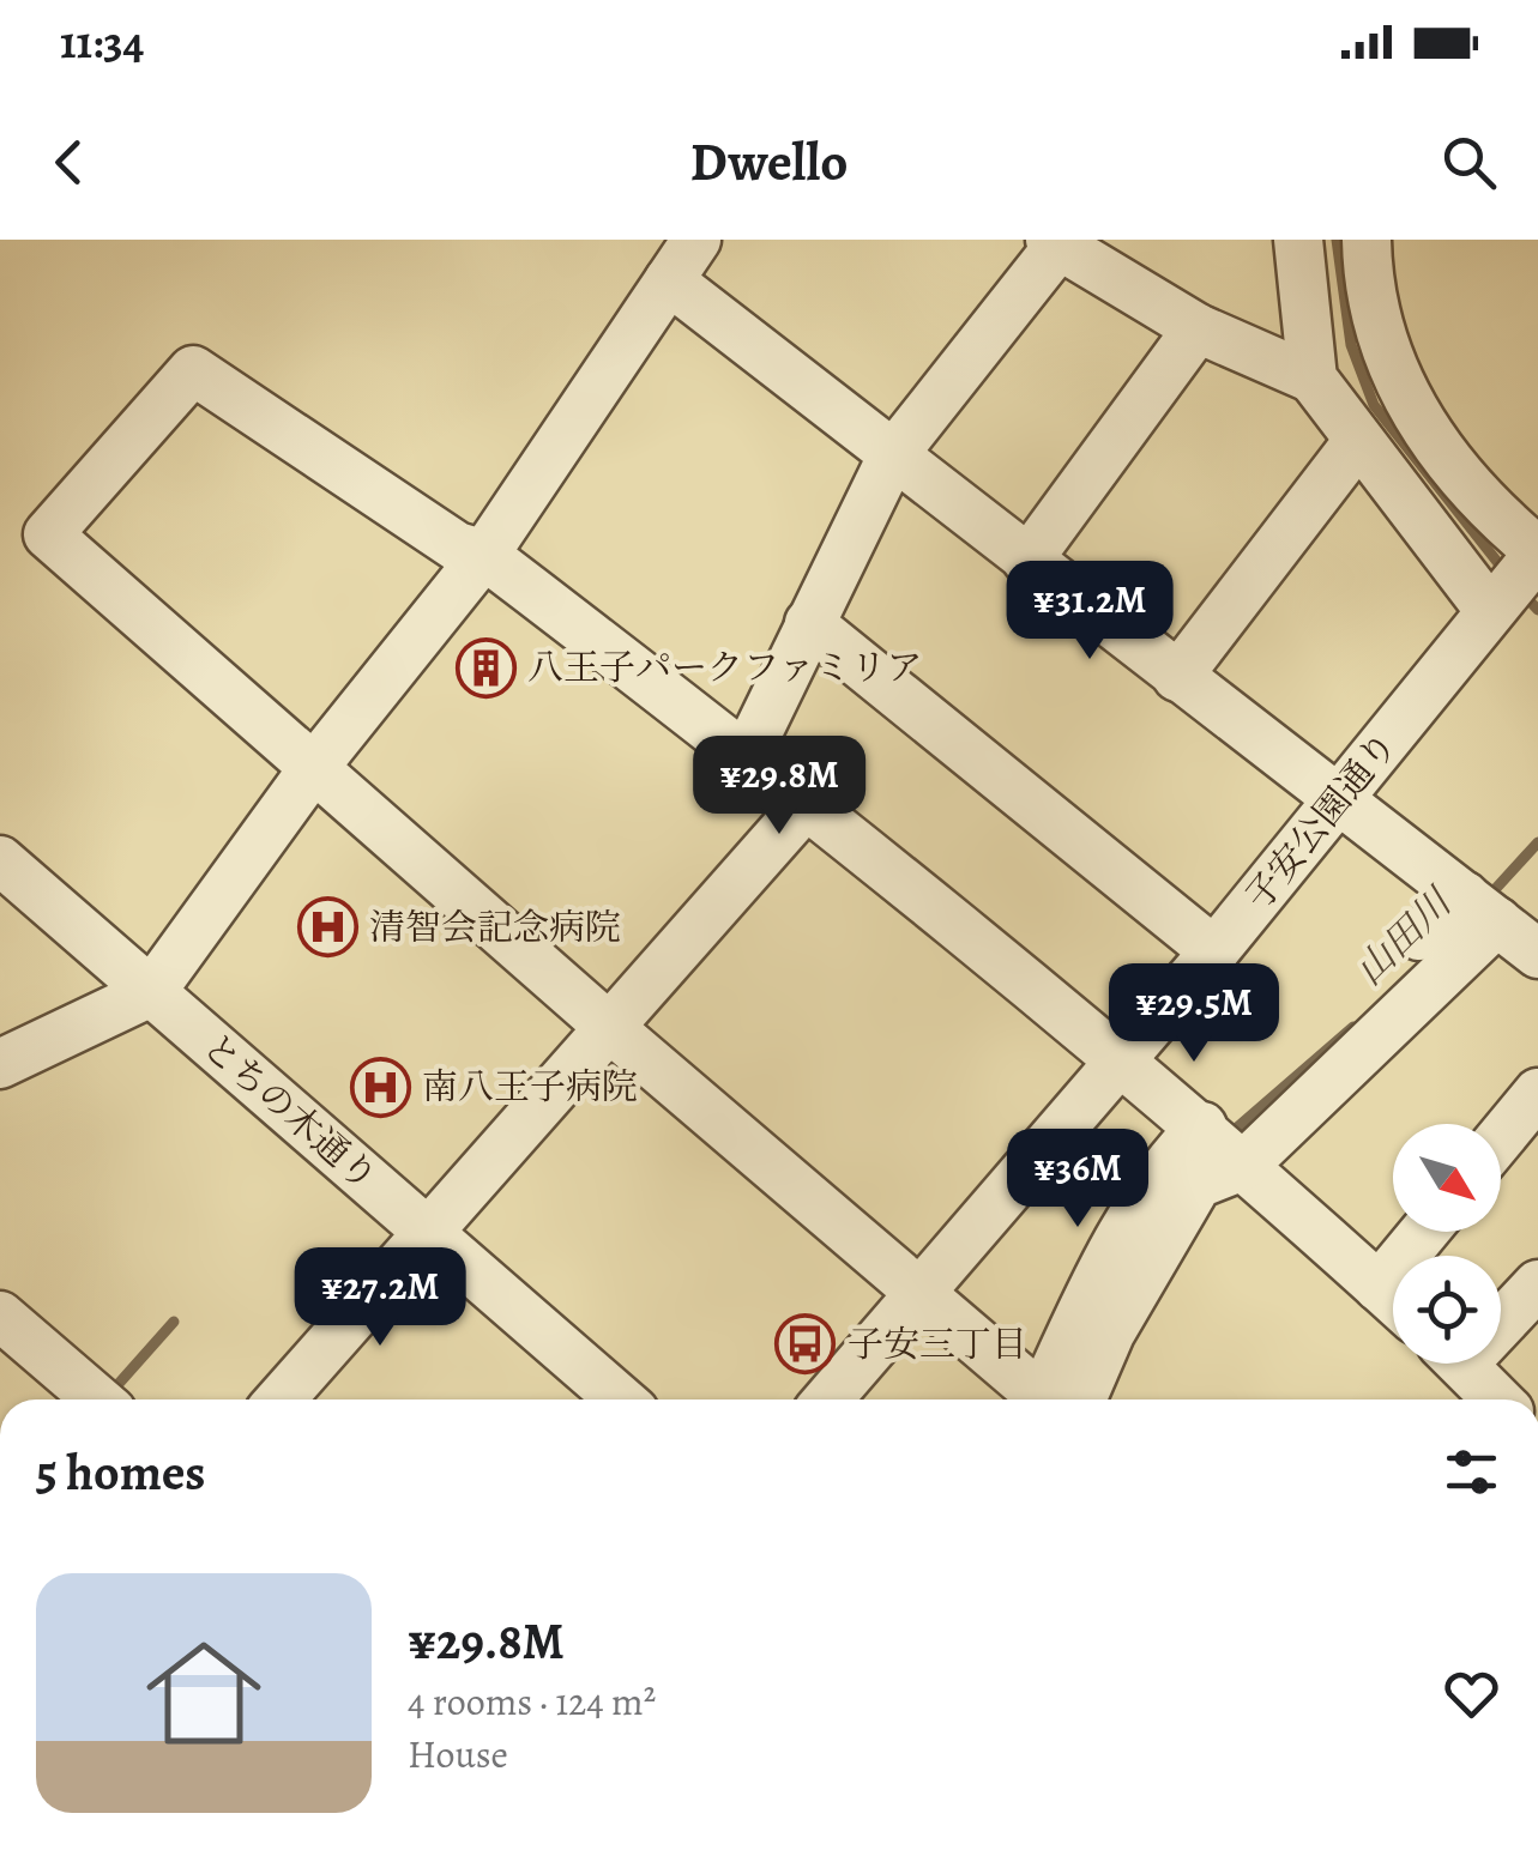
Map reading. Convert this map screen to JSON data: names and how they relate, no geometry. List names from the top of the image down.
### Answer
{
  "streets": {
    "street": ["子安公園通り", "とちの木通り"]
  },
  "water": ["山田川"],
  "places": {
    "building": ["八王子パークファミリア"],
    "hospital": ["清智会記念病院", "南八王子病院"],
    "bus stop": ["子安三丁目"]
  },
  "north": "bottom right",
  "page": {
    "status": "11:34",
    "header": "Dwello",
    "price": [
      "¥31.2M",
      "¥29.8M",
      "¥29.5M",
      "¥36M",
      "¥27.2M"
    ],
    "heading": "5 homes",
    "list": [
      {
        "name": "¥29.8M",
        "note": "4 rooms · 124 m² · House"
      }
    ]
  }
}
